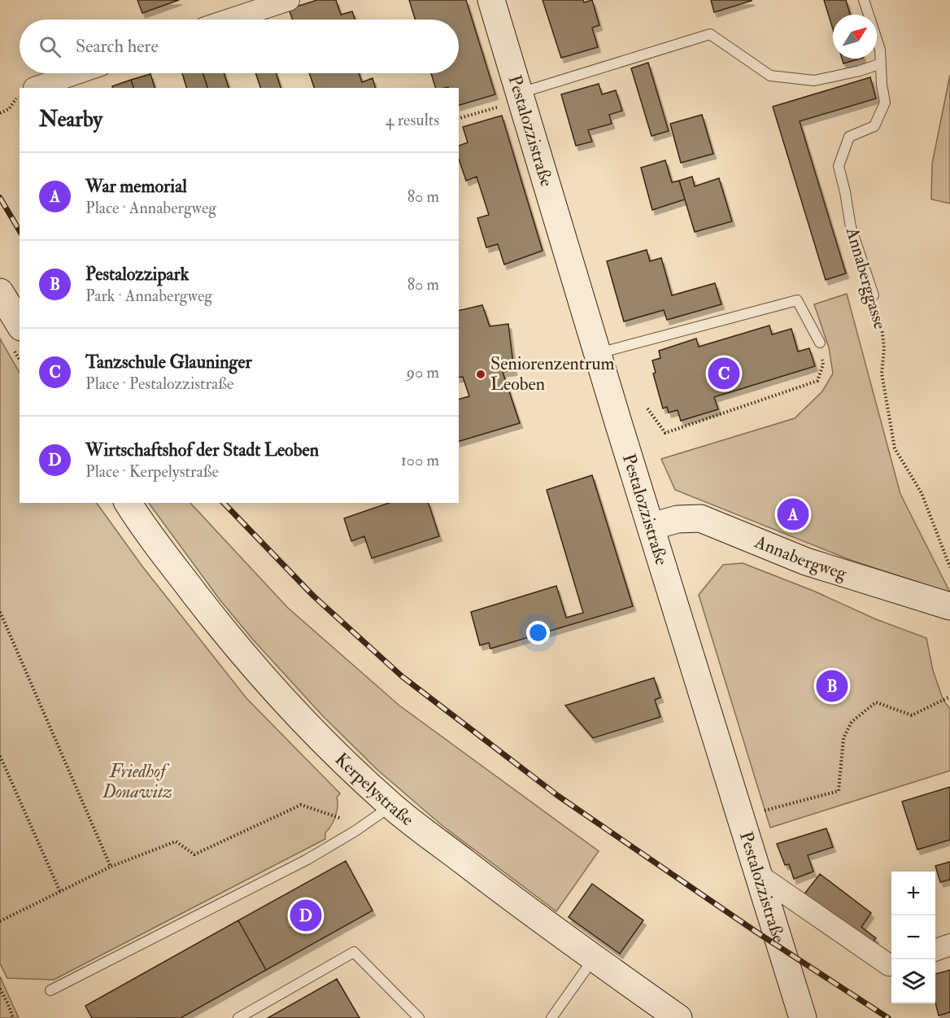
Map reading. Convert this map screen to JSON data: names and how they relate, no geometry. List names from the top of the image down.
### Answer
{
  "streets": {
    "street": ["Pestalozzistraße", "Annabergweg", "Kerpelystraße"],
    "lane": ["Annaberggasse"]
  },
  "crossings": [
    ["Pestalozzistraße", "Annabergweg"]
  ],
  "parks": ["Friedhof Donawitz"],
  "places": ["Seniorenzentrum Leoben"],
  "north": "top right",
  "page": {
    "search": "Search here",
    "heading": ["Nearby", "4 results"],
    "list": [
      {
        "mark": "A",
        "name": "War memorial",
        "note": "Place · Annabergweg",
        "value": "80 m"
      },
      {
        "mark": "B",
        "name": "Pestalozzipark",
        "note": "Park · Annabergweg",
        "value": "80 m"
      },
      {
        "mark": "C",
        "name": "Tanzschule Glauninger",
        "note": "Place · Pestalozzistraße",
        "value": "90 m"
      },
      {
        "mark": "D",
        "name": "Wirtschaftshof der Stadt Leoben",
        "note": "Place · Kerpelystraße",
        "value": "100 m"
      }
    ],
    "pins": [
      "C",
      "A",
      "B",
      "D"
    ],
    "map_buttons": ["+", "−"]
  }
}
